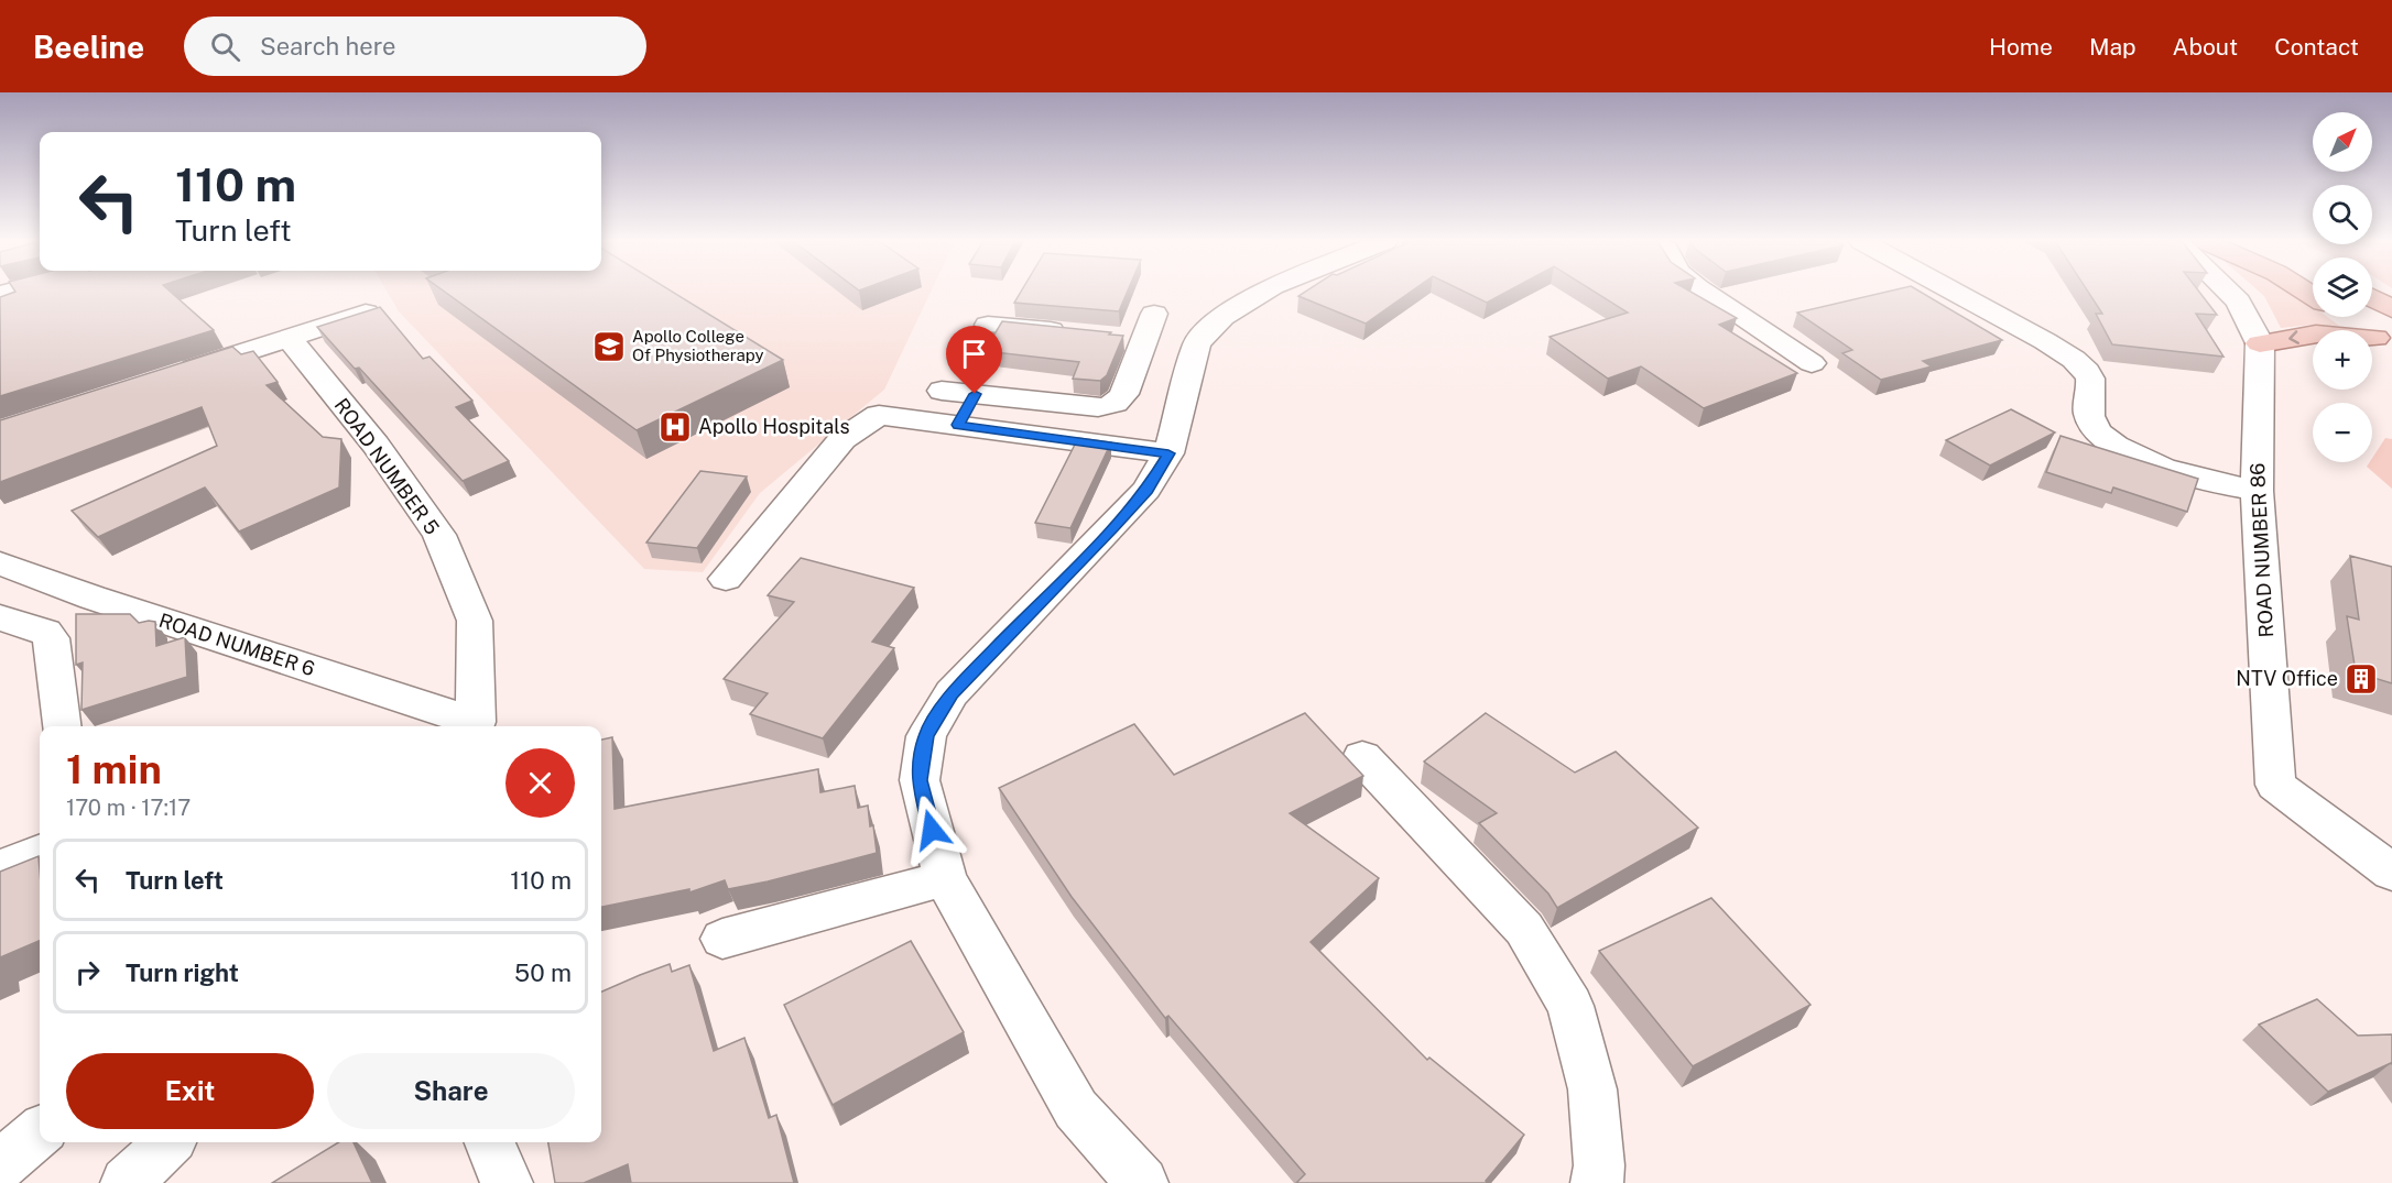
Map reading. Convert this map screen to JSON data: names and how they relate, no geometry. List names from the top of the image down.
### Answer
{
  "streets": {
    "street": ["ROAD NUMBER 5", "ROAD NUMBER 86", "ROAD NUMBER 6"]
  },
  "crossings": [
    ["ROAD NUMBER 5", "ROAD NUMBER 6"]
  ],
  "places": {
    "school or university": ["Apollo College Of Physiotherapy"],
    "hospital": ["Apollo Hospitals"],
    "building": ["NTV Office"]
  },
  "north": "top right",
  "page": {
    "header": "Beeline",
    "search": "Search here",
    "nav": [
      "Home",
      "Map",
      "About",
      "Contact"
    ],
    "map_buttons": ["+", "−"],
    "turn": ["110 m", "Turn left"],
    "heading": ["1 min", "170 m · 17:17"],
    "list": [
      {
        "name": "Turn left",
        "value": "110 m"
      },
      {
        "name": "Turn right",
        "value": "50 m"
      }
    ],
    "buttons": ["Exit", "Share"]
  }
}
